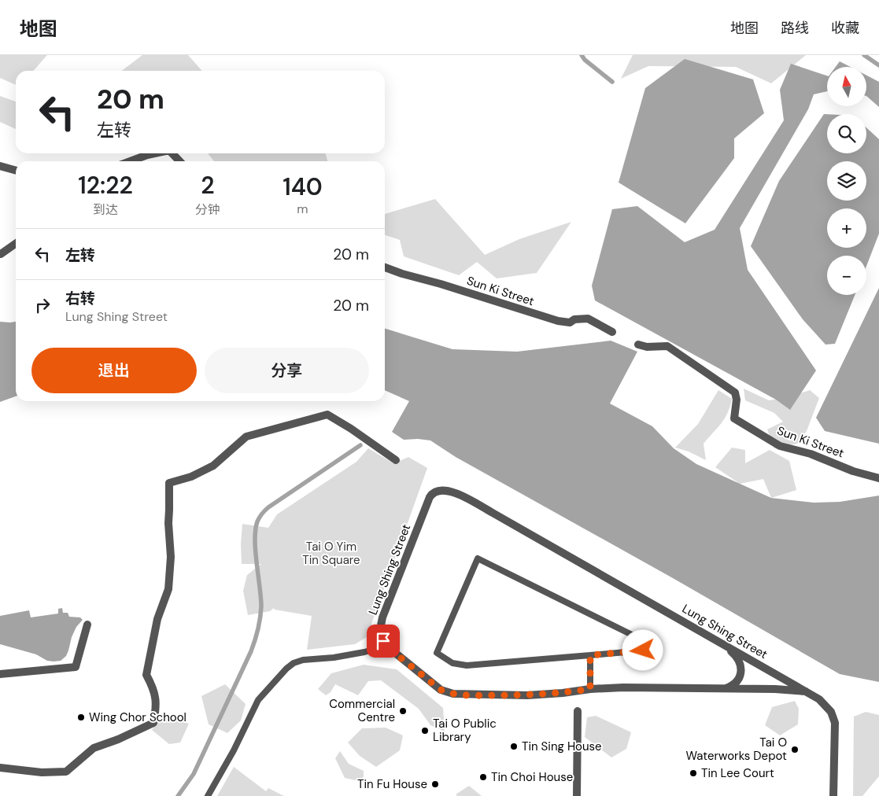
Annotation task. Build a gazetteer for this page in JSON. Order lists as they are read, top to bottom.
{
  "streets": {
    "street": ["Sun Ki Street", "Lung Shing Street"]
  },
  "parks": ["Tai O Yim Tin Square"],
  "places": [
    "Commercial Centre",
    "Wing Chor School",
    "Tai O Public Library",
    "Tin Sing House",
    "Tai O Waterworks Depot",
    "Tin Lee Court",
    "Tin Choi House",
    "Tin Fu House"
  ],
  "north": "top",
  "page": {
    "header": "地图",
    "nav": ["地图", "路线", "收藏"],
    "map_buttons": ["+", "−"],
    "turn": ["20 m", "左转"],
    "eta": [
      "12:22",
      "到达",
      "2",
      "分钟",
      "140",
      "m"
    ],
    "list": [
      {
        "name": "左转",
        "value": "20 m"
      },
      {
        "name": "右转",
        "note": "Lung Shing Street",
        "value": "20 m"
      }
    ],
    "buttons": ["退出", "分享"]
  }
}
